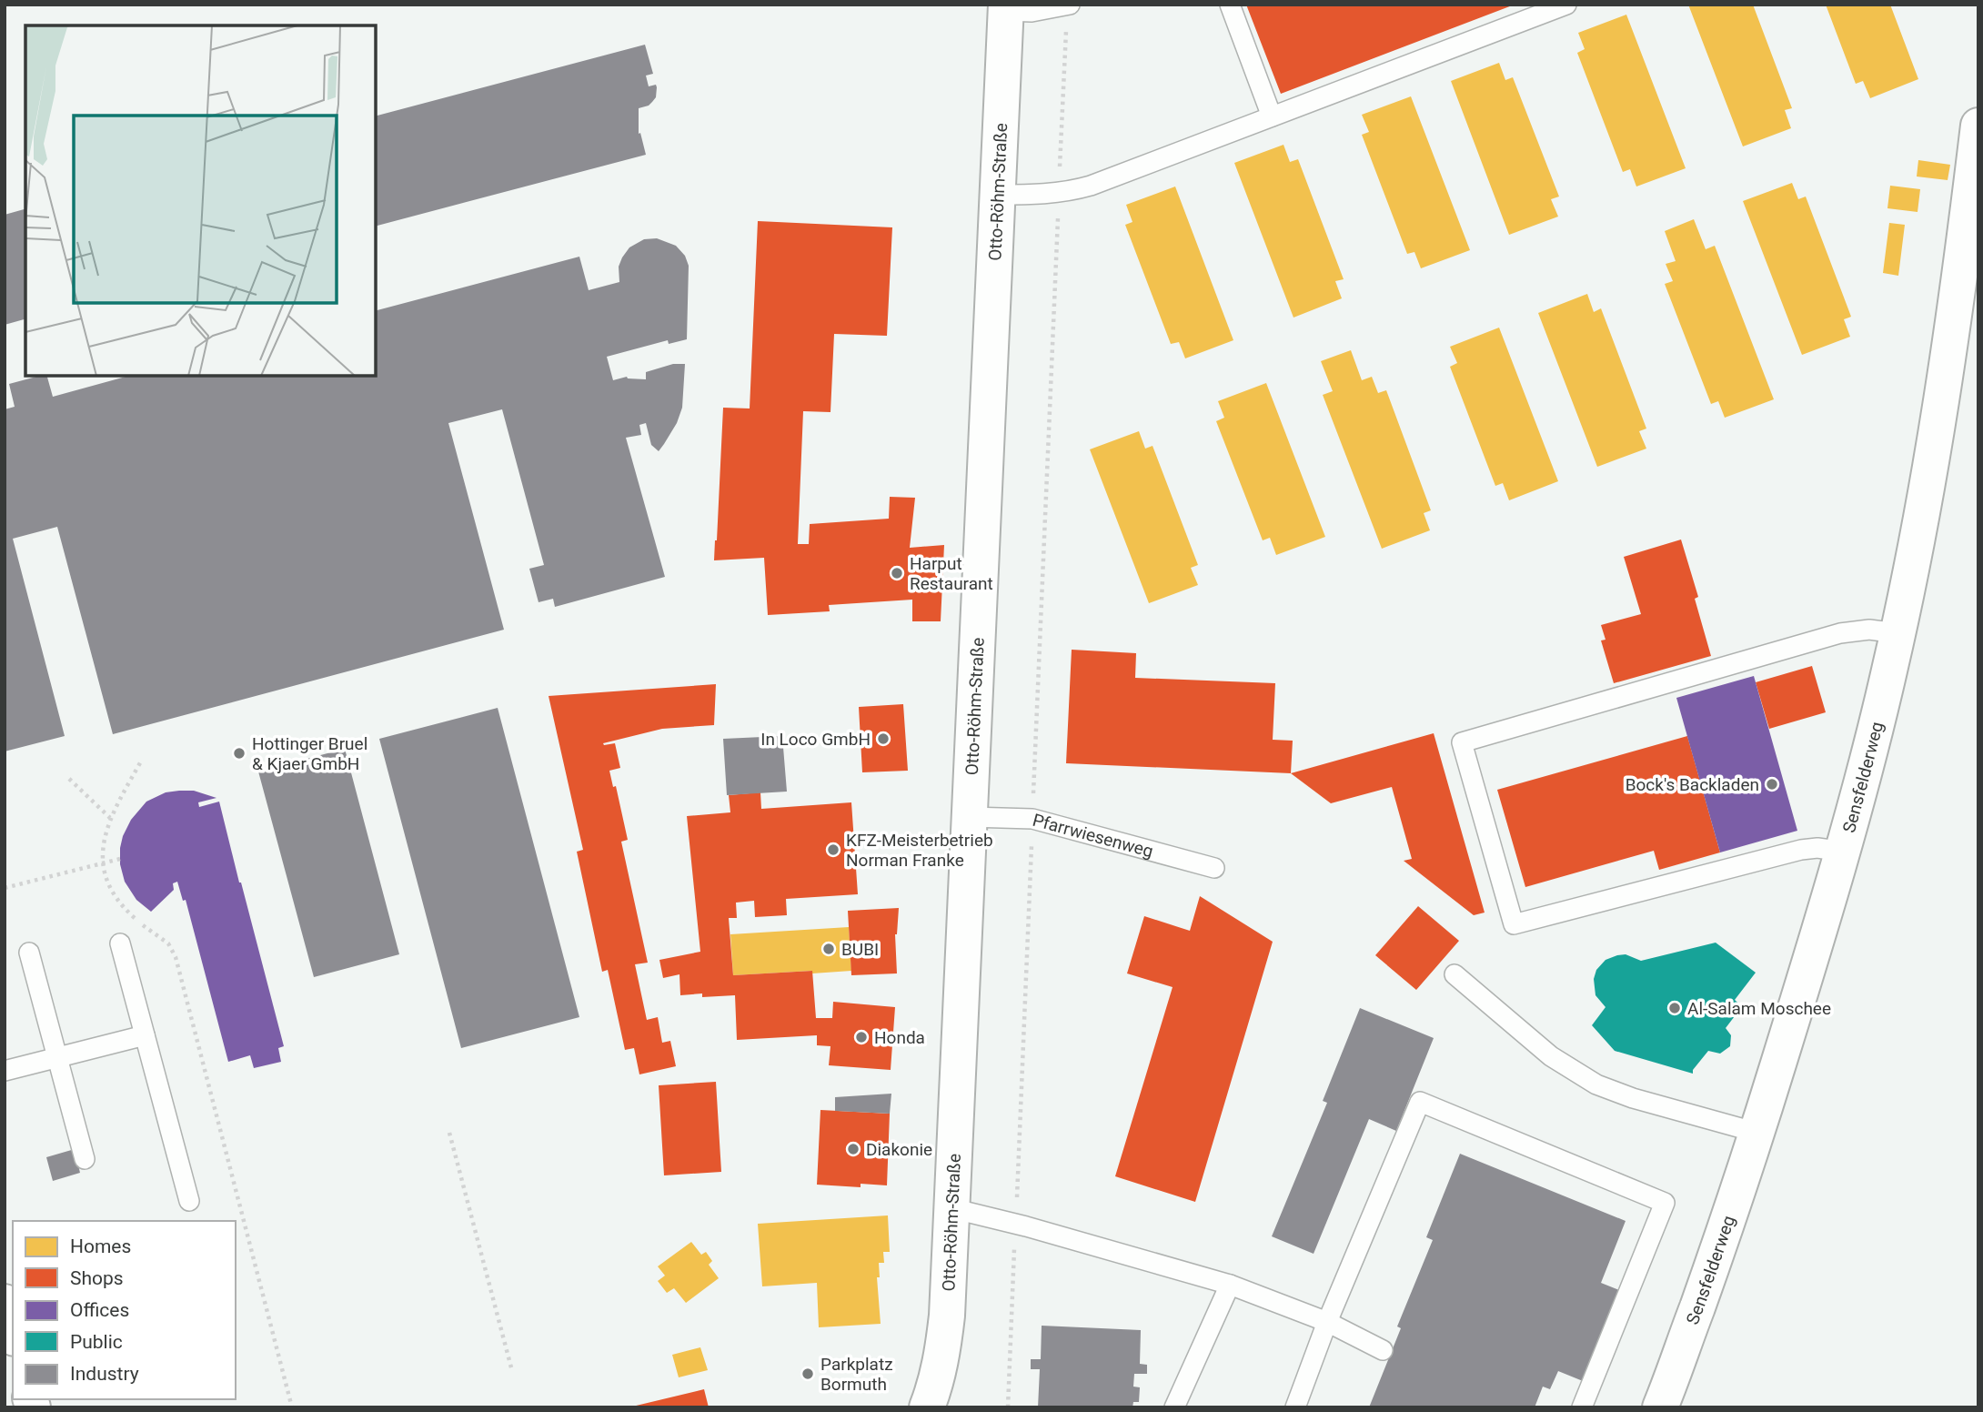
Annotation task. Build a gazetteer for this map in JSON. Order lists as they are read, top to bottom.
{
  "streets": {
    "street": ["Otto-Röhm-Straße", "Sensfelderweg"],
    "lane": ["Pfarrwiesenweg"]
  },
  "crossings": [
    ["Otto-Röhm-Straße", "Pfarrwiesenweg"]
  ],
  "places": [
    "Harput Restaurant",
    "In Loco GmbH",
    "Hottinger Bruel & Kjaer GmbH",
    "Bock's Backladen",
    "KFZ-Meisterbetrieb Norman Franke",
    "BUBI",
    "Al-Salam Moschee",
    "Honda",
    "Diakonie",
    "Parkplatz Bormuth"
  ],
  "legend": [
    "Homes",
    "Shops",
    "Offices",
    "Public",
    "Industry"
  ]
}
